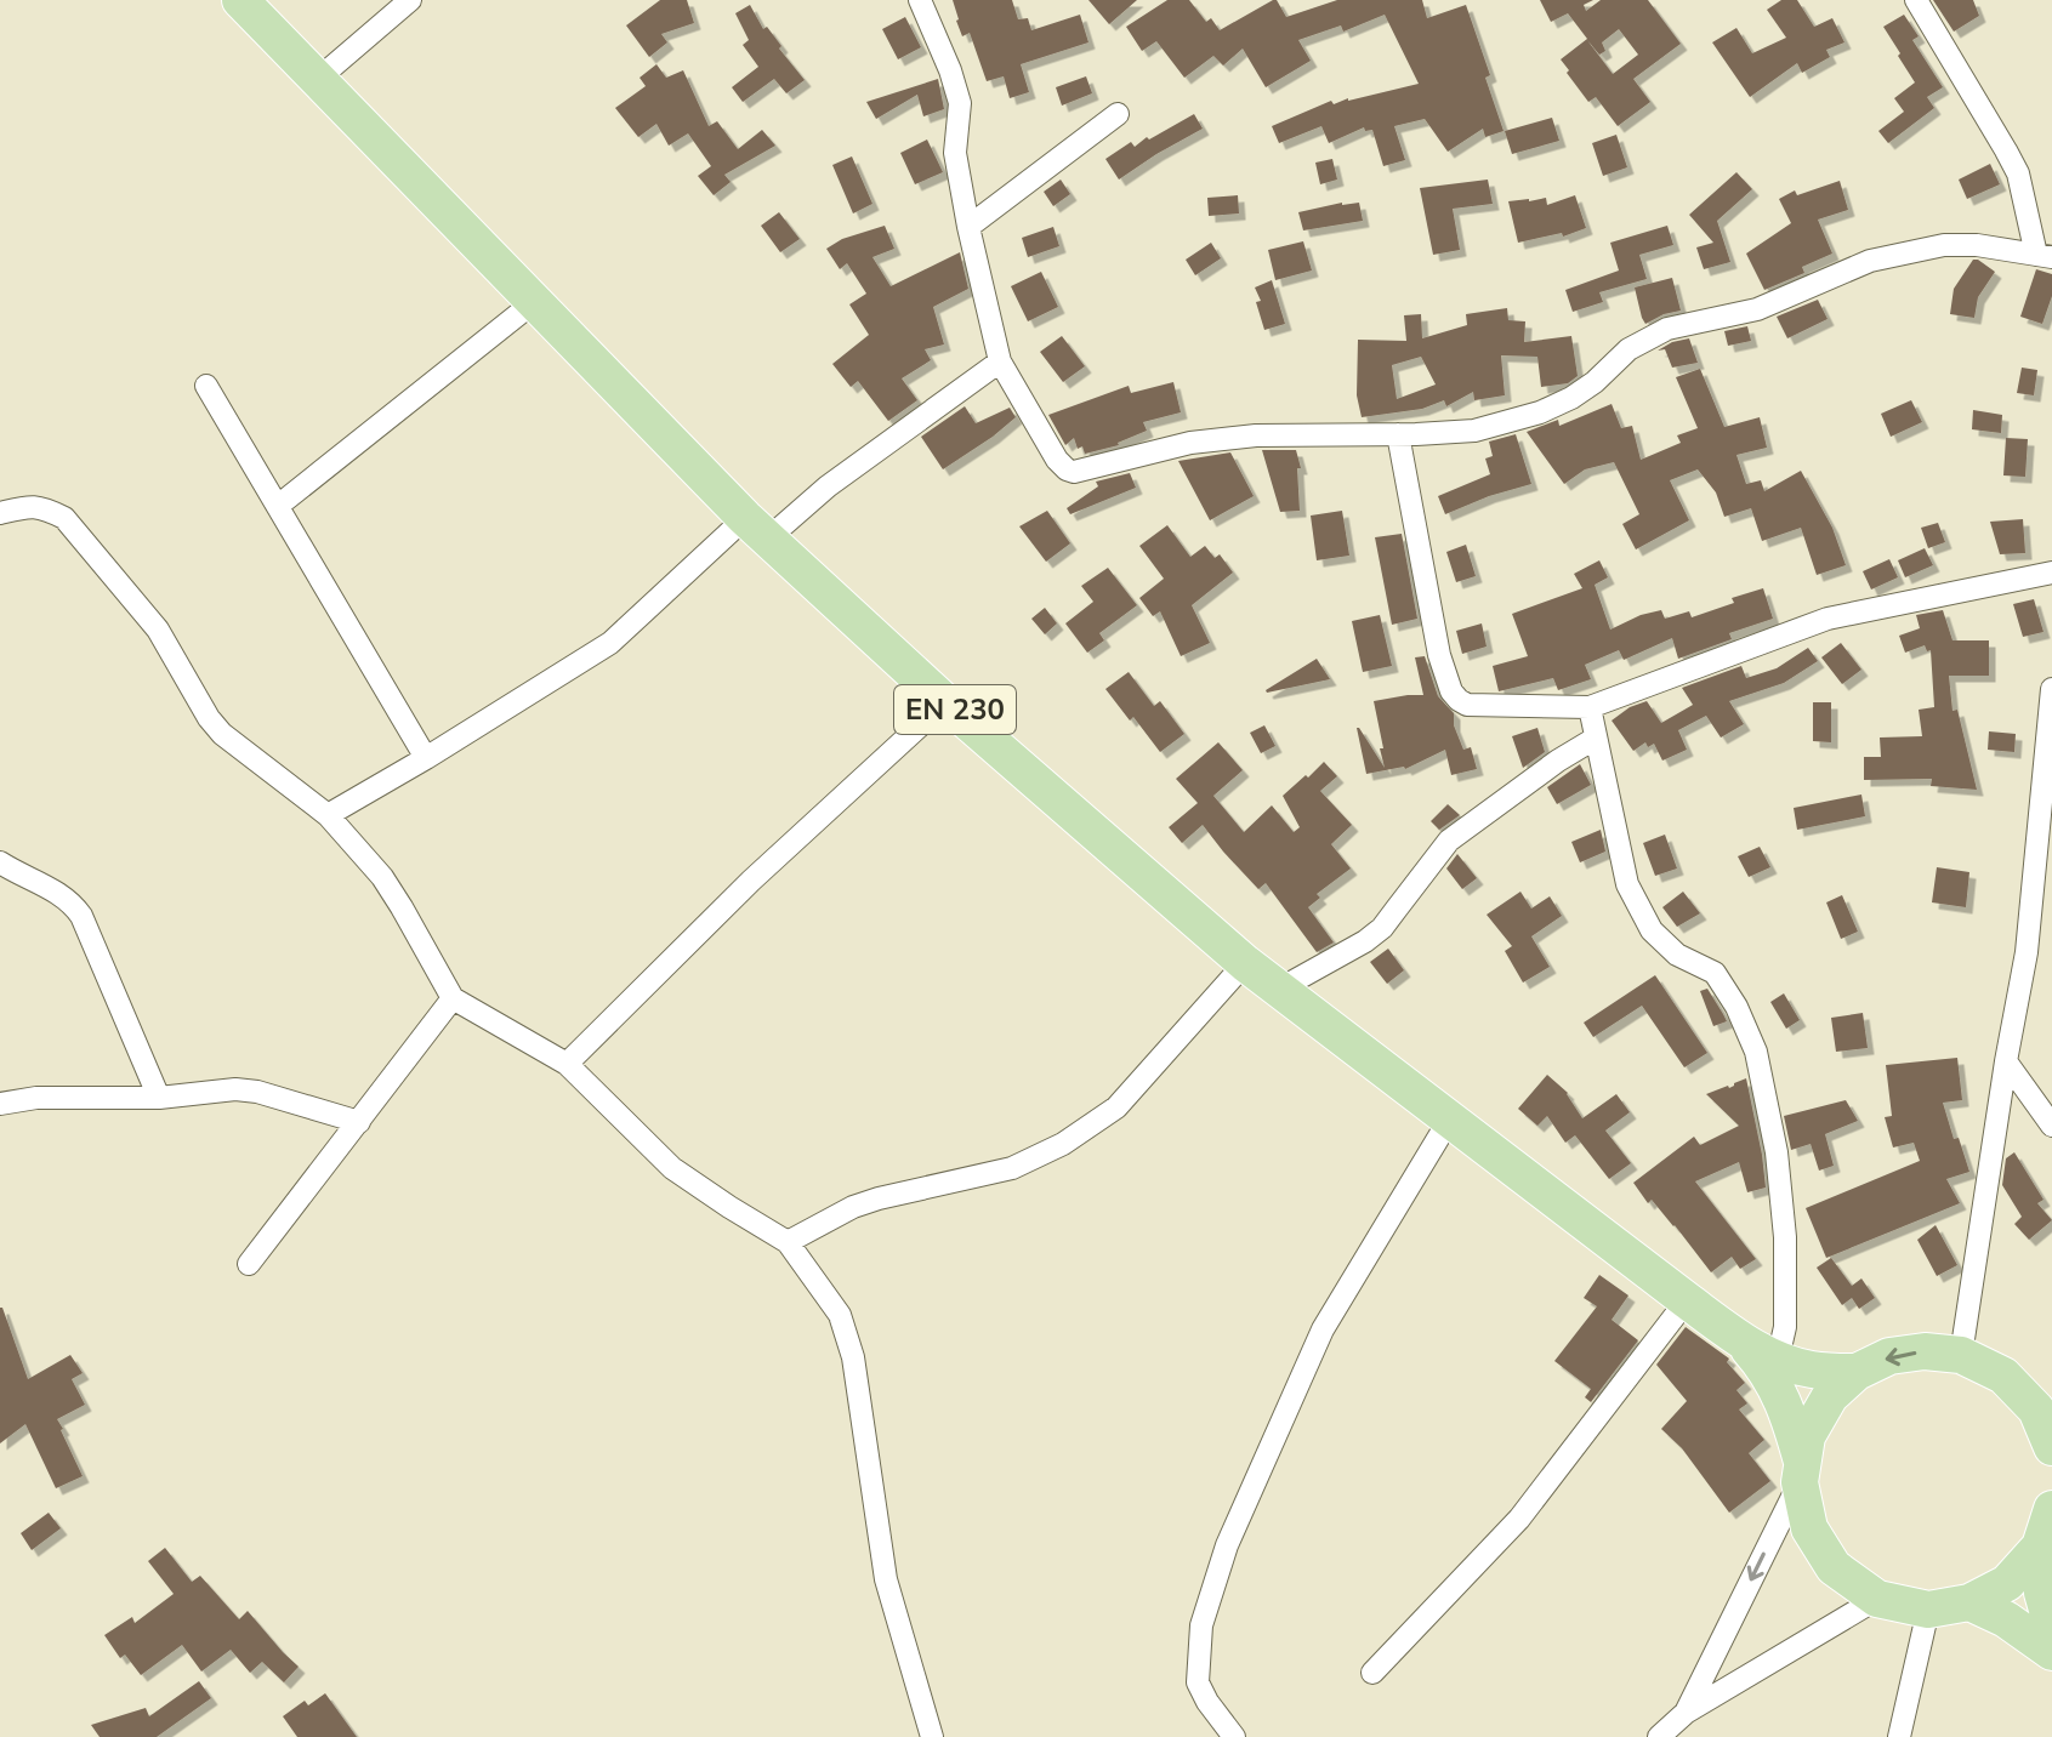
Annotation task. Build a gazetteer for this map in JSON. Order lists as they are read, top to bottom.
{
  "streets": {
    "main road": ["EN 230"]
  }
}
